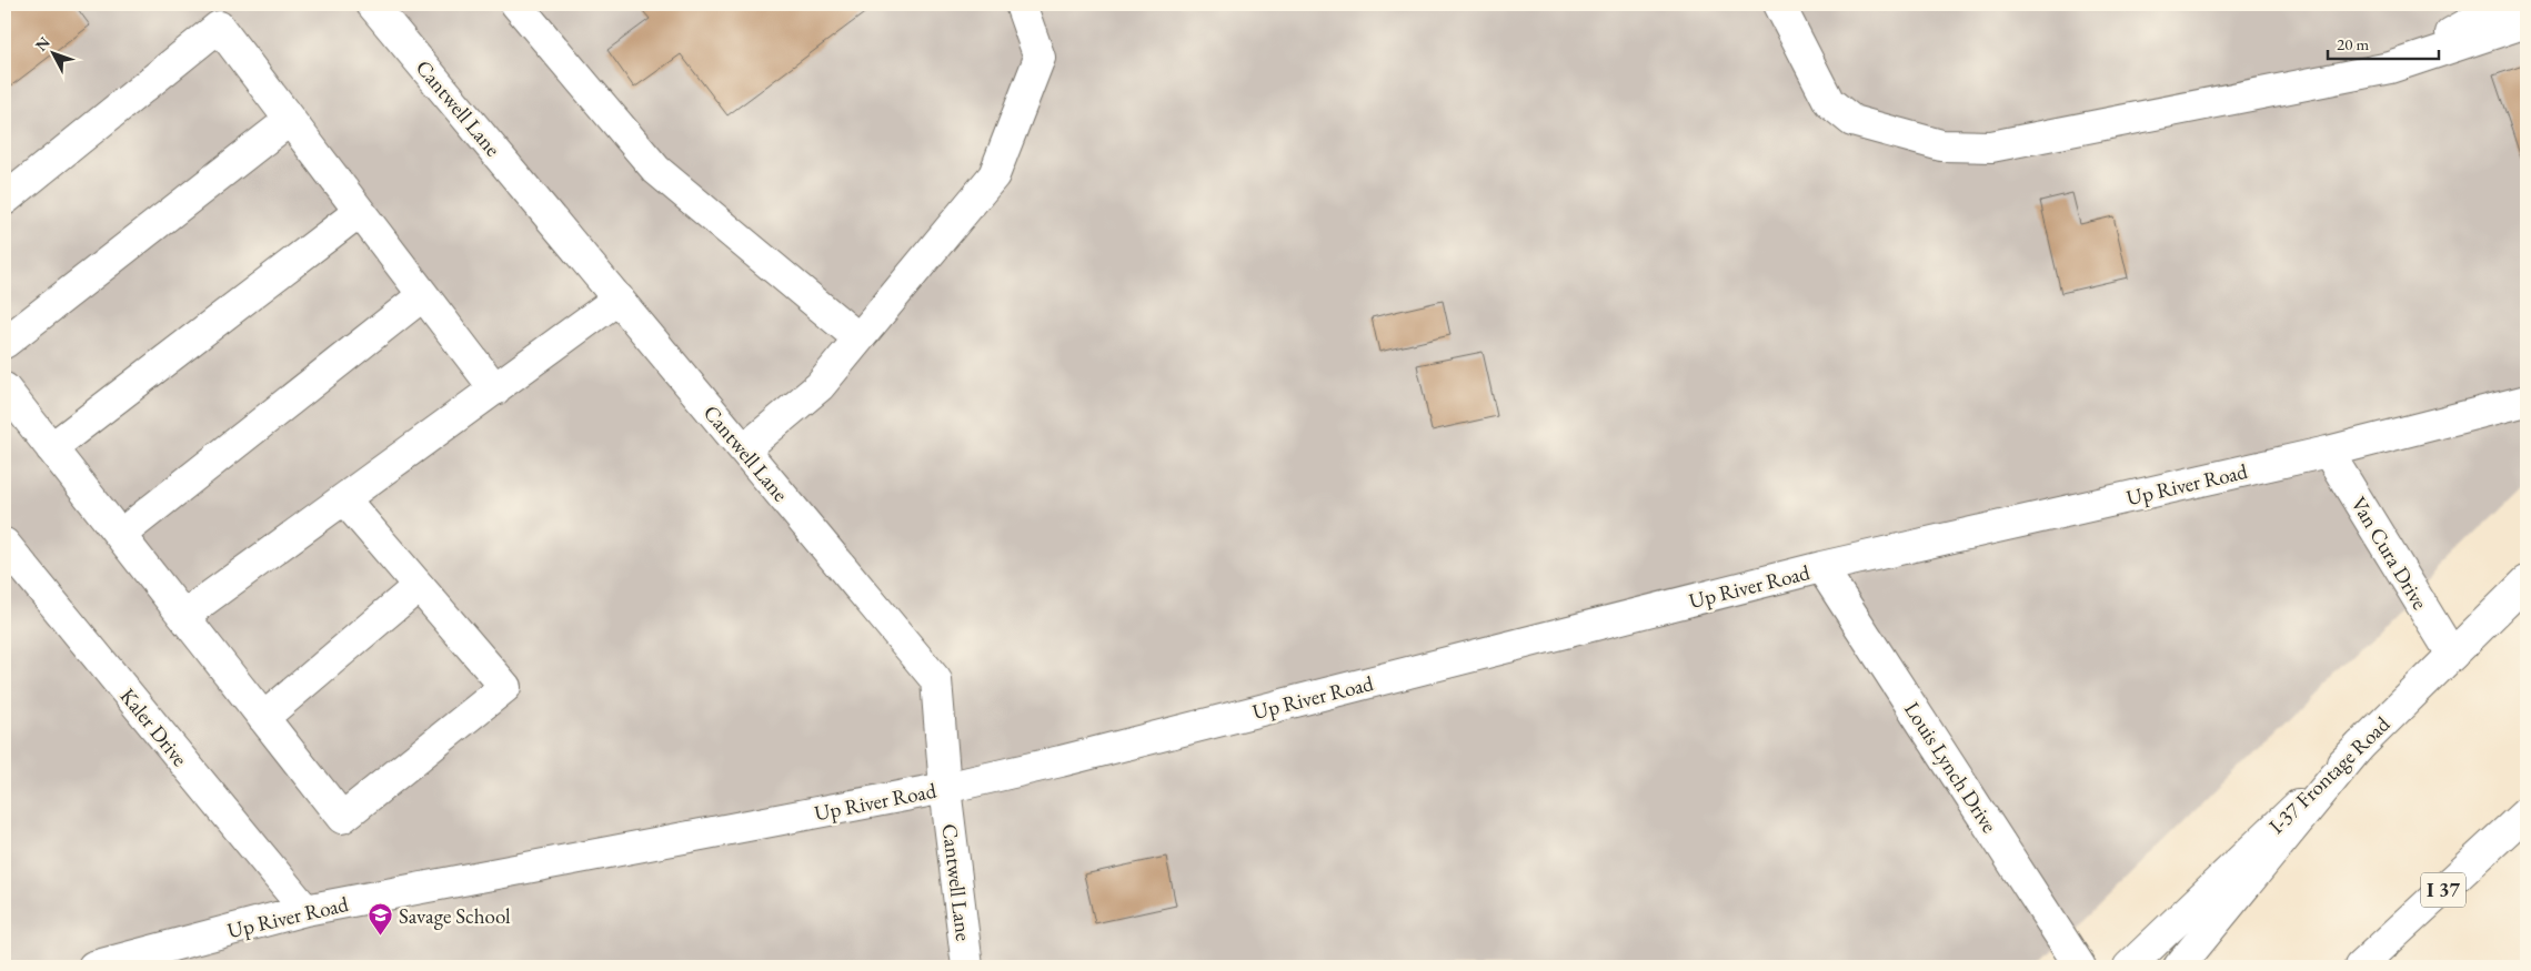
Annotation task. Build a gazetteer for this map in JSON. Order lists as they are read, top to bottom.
{
  "streets": {
    "main road": [
      "Cantwell Lane",
      "Up River Road",
      "Van Cura Drive",
      "Kaler Drive",
      "Louis Lynch Drive",
      "I-37 Frontage Road",
      "I 37"
    ]
  },
  "crossings": [
    ["Cantwell Lane", "Up River Road"],
    ["Up River Road", "Van Cura Drive"],
    ["Up River Road", "Kaler Drive"],
    ["Up River Road", "Louis Lynch Drive"],
    ["Van Cura Drive", "I-37 Frontage Road"]
  ],
  "places": {
    "school or university": ["Savage School"]
  },
  "scale_bar": "20 m",
  "north": "top left"
}
